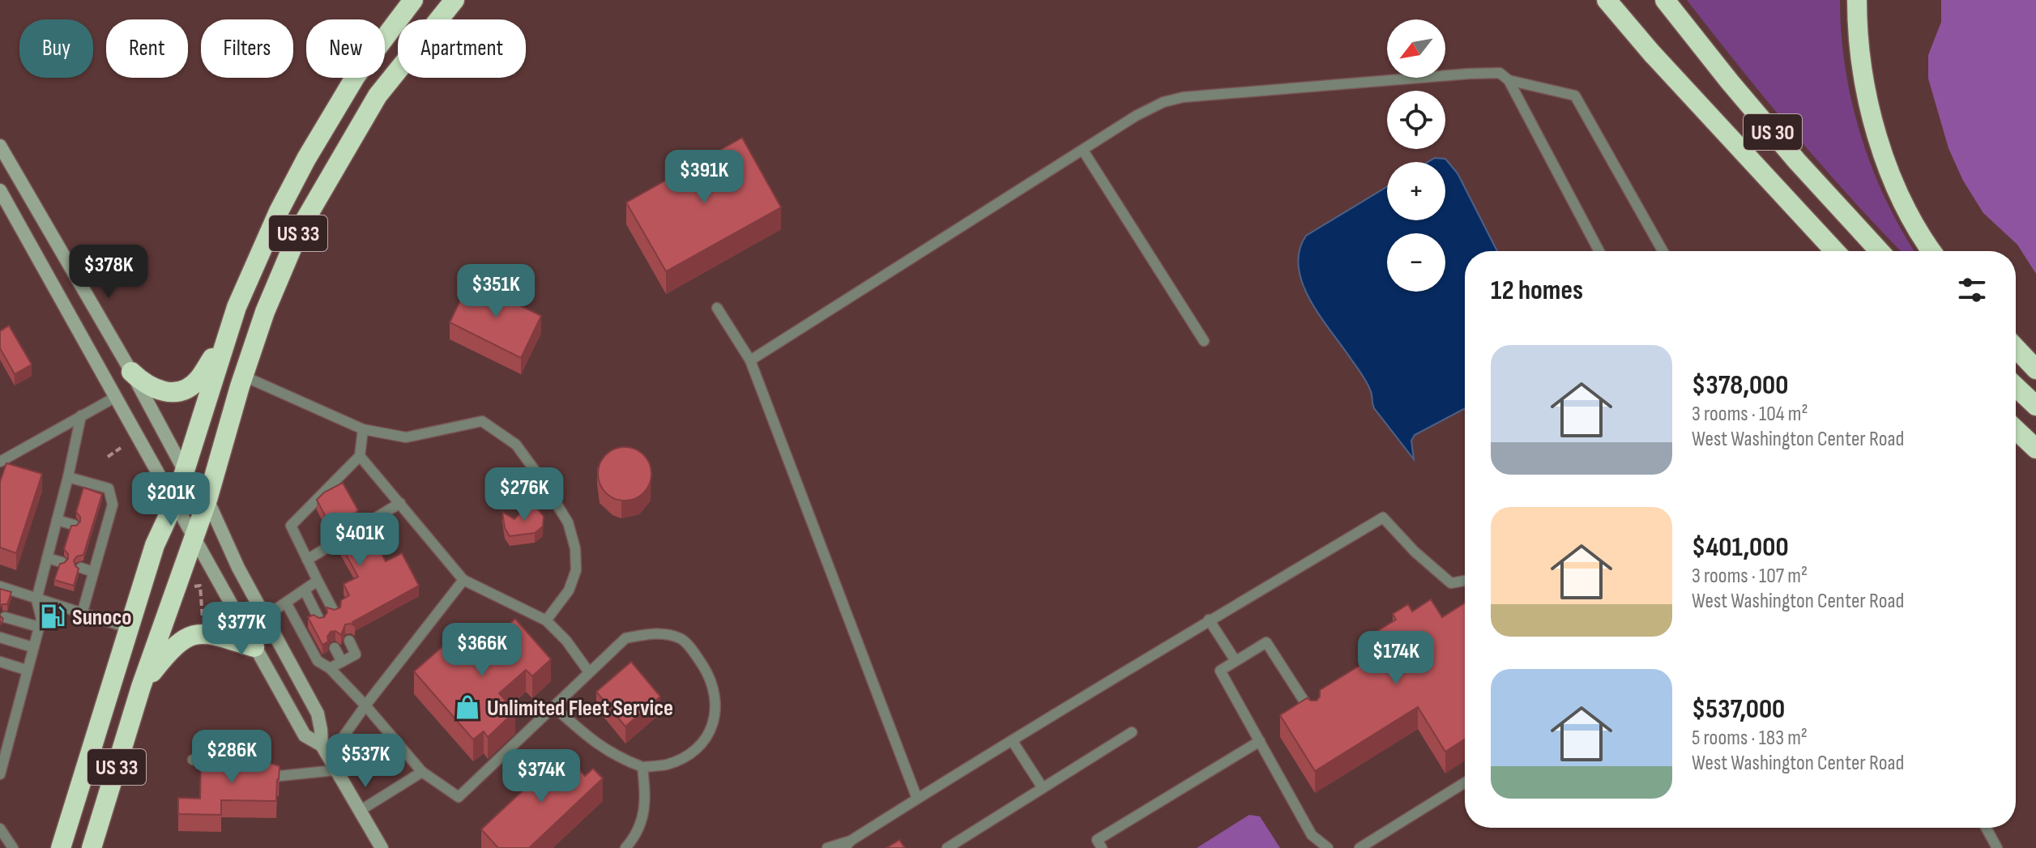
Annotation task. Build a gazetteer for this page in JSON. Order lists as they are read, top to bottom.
{
  "streets": {
    "highway": ["US 30", "US 33"]
  },
  "places": {
    "fuel station": ["Sunoco"],
    "shop": ["Unlimited Fleet Service"]
  },
  "north": "bottom left",
  "page": {
    "map_buttons": ["+", "−"],
    "chip": [
      "Buy",
      "Rent",
      "Filters",
      "New",
      "Apartment"
    ],
    "price": [
      "$391K",
      "$378K",
      "$351K",
      "$276K",
      "$201K",
      "$401K",
      "$377K",
      "$366K",
      "$174K",
      "$286K",
      "$537K",
      "$374K"
    ],
    "heading": "12 homes",
    "list": [
      {
        "name": "$378,000",
        "note": "3 rooms · 104 m² · West Washington Center Road"
      },
      {
        "name": "$401,000",
        "note": "3 rooms · 107 m² · West Washington Center Road"
      },
      {
        "name": "$537,000",
        "note": "5 rooms · 183 m² · West Washington Center Road"
      }
    ]
  }
}
